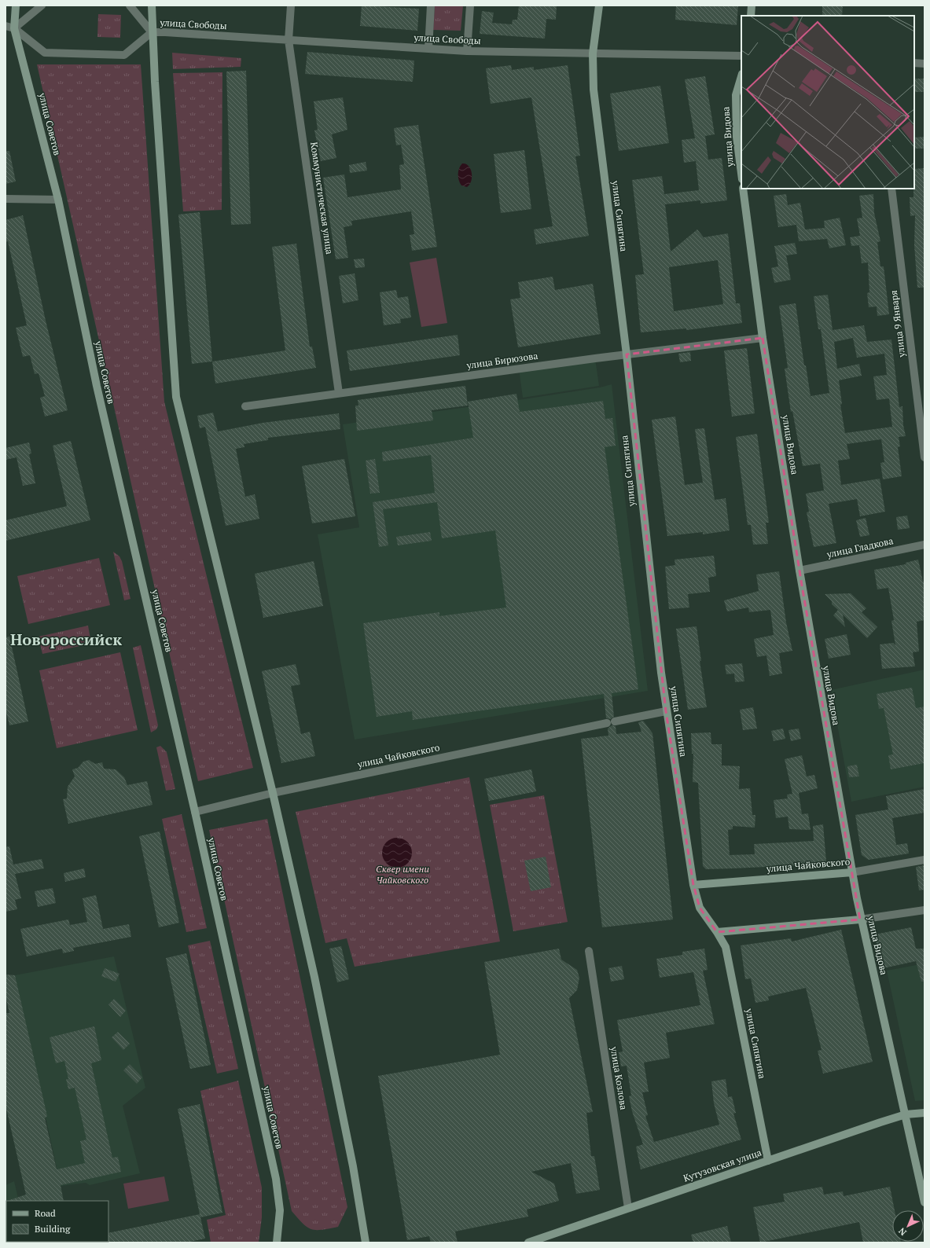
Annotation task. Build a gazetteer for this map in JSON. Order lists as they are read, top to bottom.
{
  "streets": {
    "street": [
      "улица Свободы",
      "улица Советов",
      "улица Видова",
      "Коммунистическая улица",
      "улица Сипягина",
      "улица 9 Января",
      "улица Бирюзова",
      "улица Гладкова",
      "улица Чайковского",
      "улица Козлова",
      "Кутузовская улица"
    ]
  },
  "crossings": [
    ["улица Свободы", "улица Советов"],
    ["улица Свободы", "Коммунистическая улица"],
    ["улица Свободы", "улица Сипягина"],
    ["улица Советов", "улица Чайковского"],
    ["улица Видова", "улица Бирюзова"],
    ["улица Видова", "улица Гладкова"],
    ["улица Видова", "улица Чайковского"],
    ["улица Видова", "Кутузовская улица"],
    ["Коммунистическая улица", "улица Бирюзова"],
    ["улица Сипягина", "улица Бирюзова"],
    ["улица Сипягина", "улица Чайковского"],
    ["улица Сипягина", "Кутузовская улица"],
    ["улица Козлова", "Кутузовская улица"]
  ],
  "districts": ["Новороссийск"],
  "parks": ["Сквер имени Чайковского"],
  "legend": ["Road", "Building"],
  "north": "bottom left"
}
